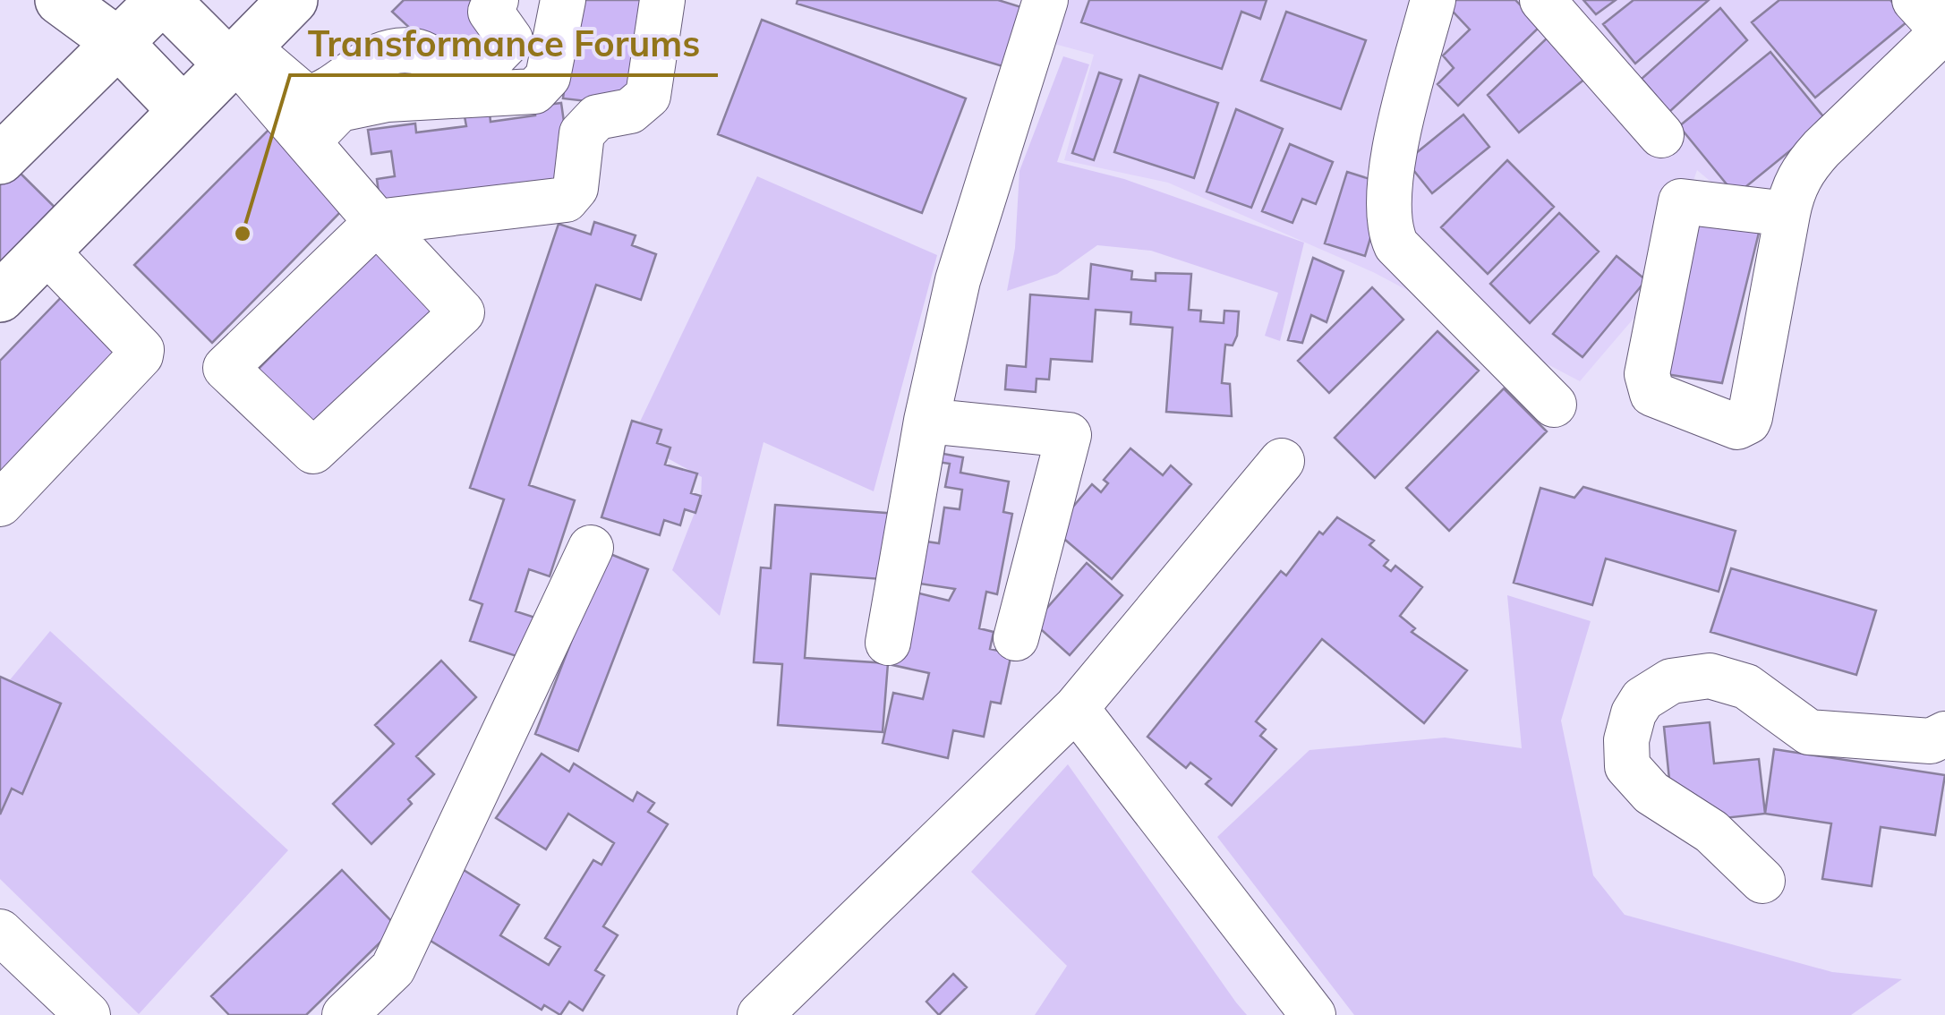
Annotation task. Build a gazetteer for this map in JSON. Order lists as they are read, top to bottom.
{
  "places": ["Transformance Forums"]
}
